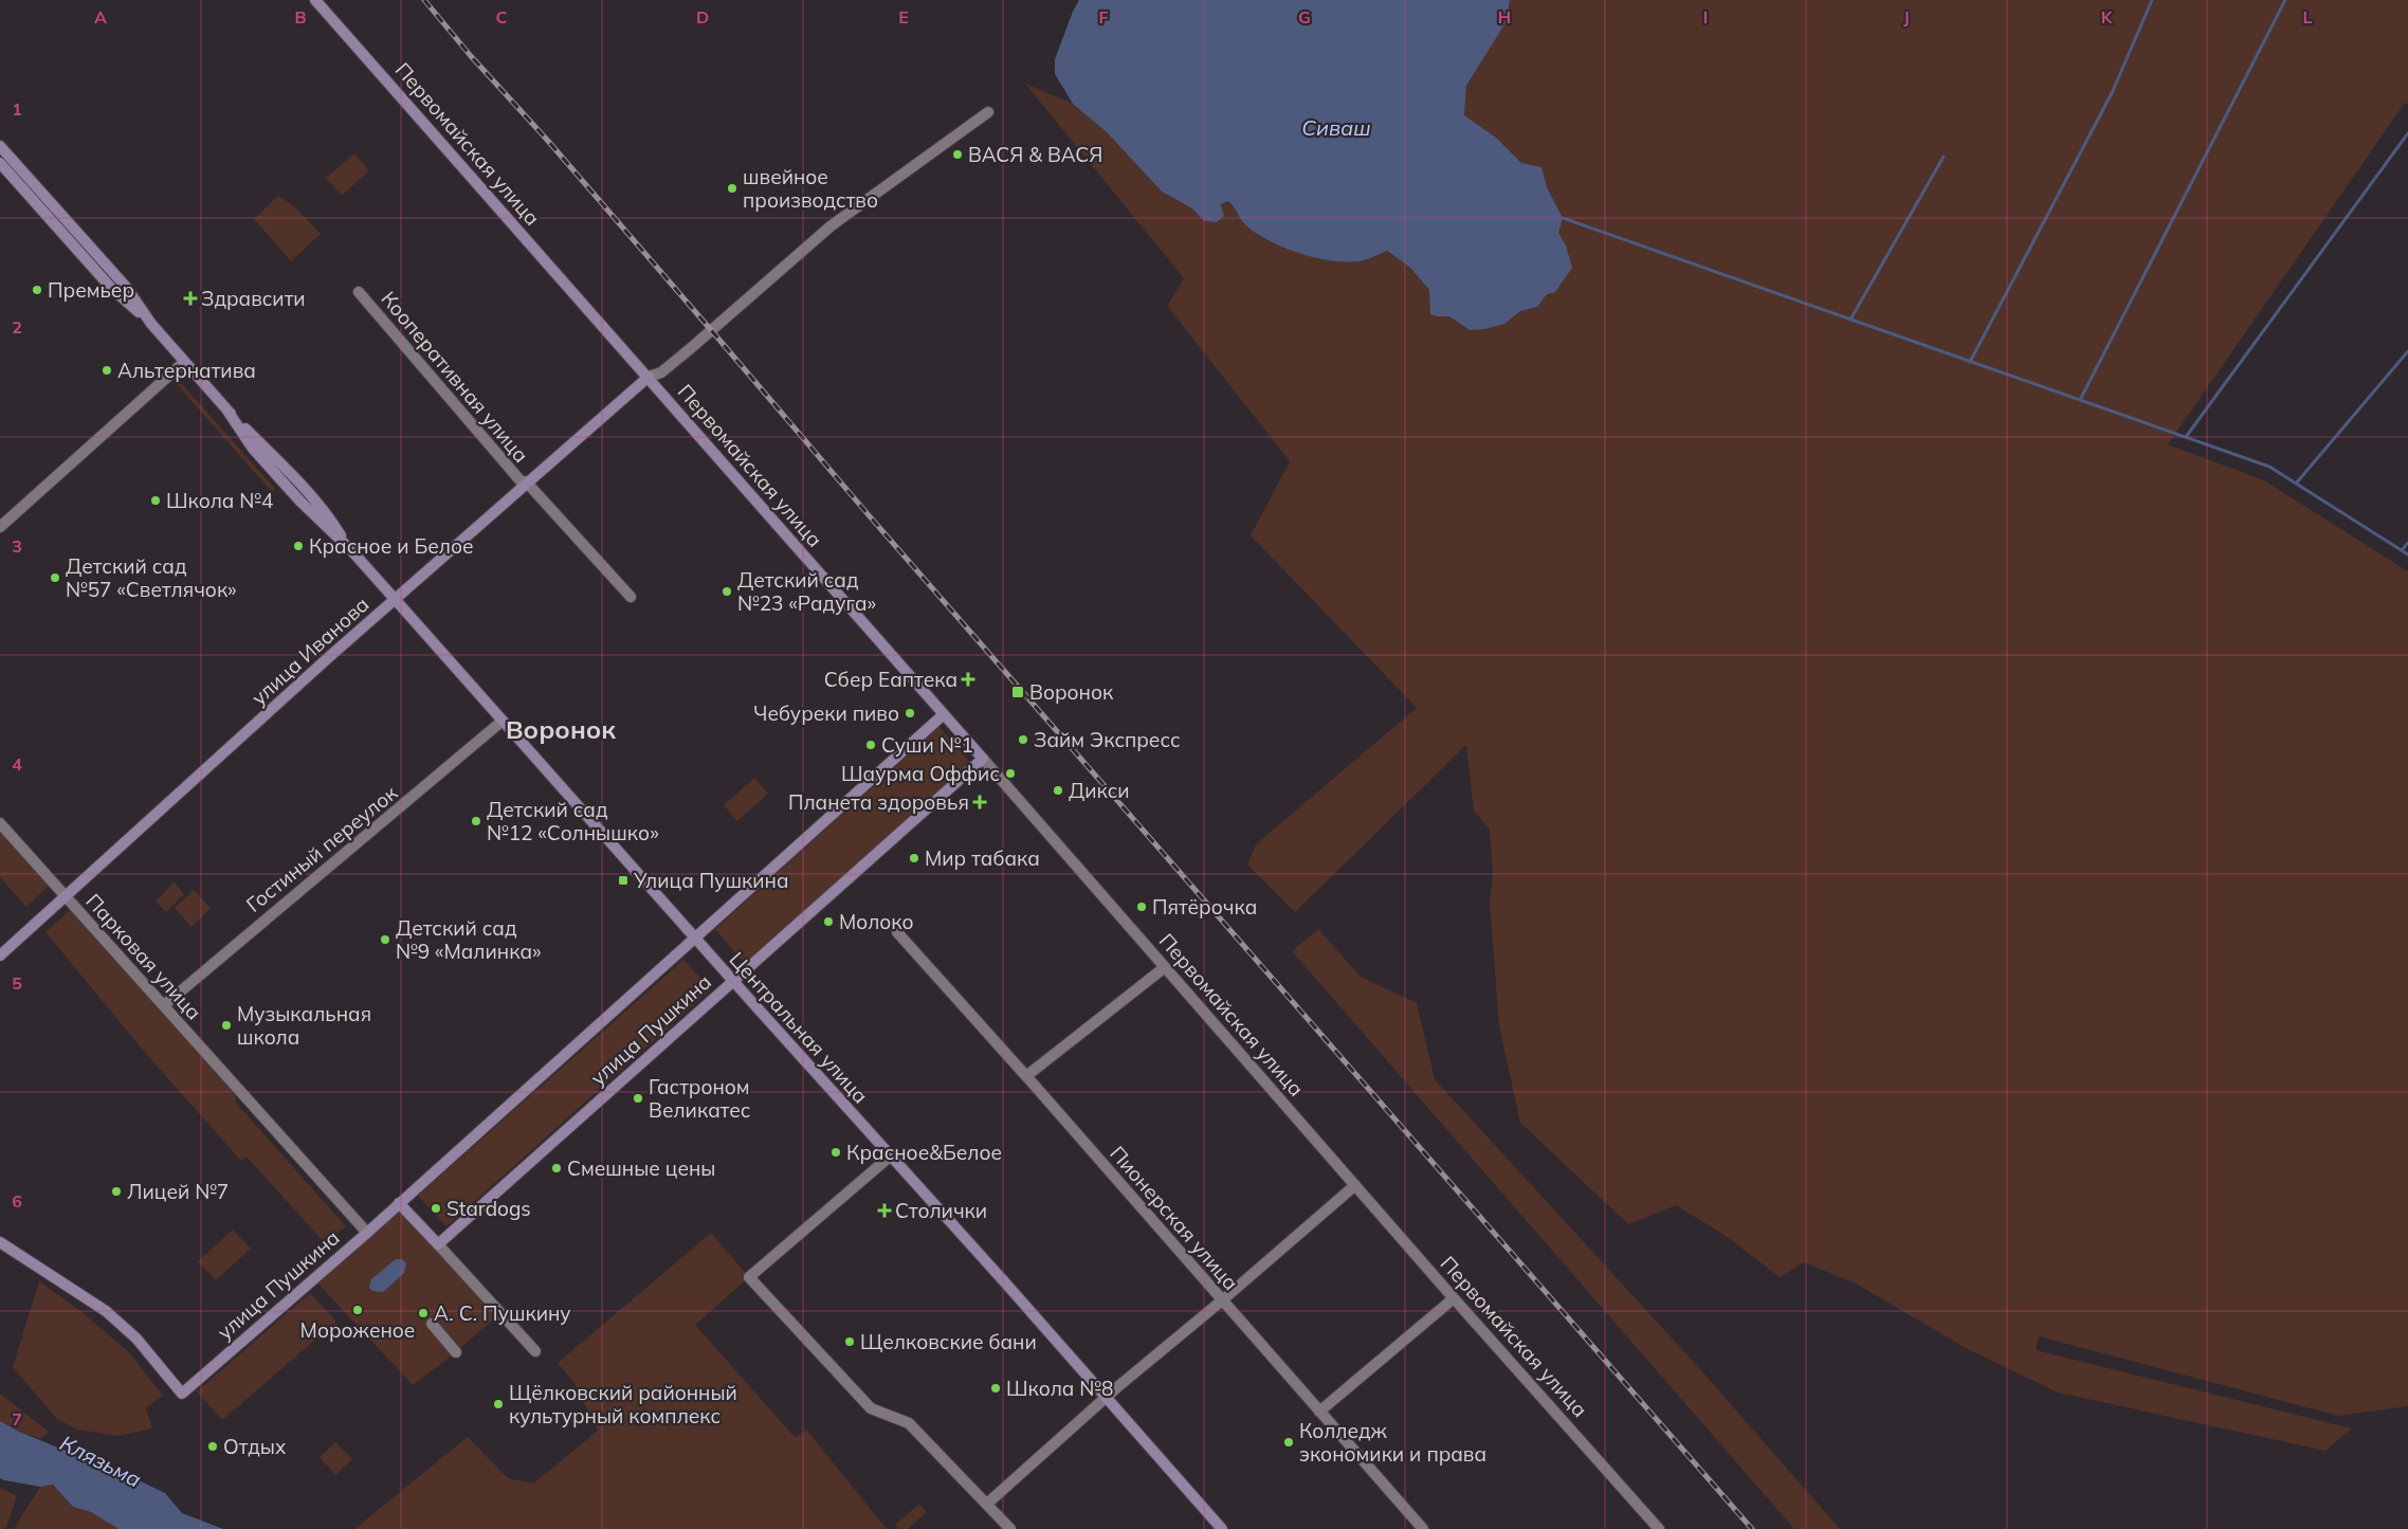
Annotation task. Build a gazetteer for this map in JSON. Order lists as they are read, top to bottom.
{
  "streets": {
    "street": [
      "Первомайская улица",
      "Кооперативная улица",
      "улица Иванова",
      "Гостиный переулок",
      "Парковая улица",
      "Центральная улица",
      "улица Пушкина",
      "Пионерская улица"
    ]
  },
  "crossings": [
    ["Первомайская улица", "улица Иванова"],
    ["Первомайская улица", "улица Пушкина"],
    ["Кооперативная улица", "улица Иванова"],
    ["улица Иванова", "Парковая улица"],
    ["улица Иванова", "Центральная улица"],
    ["Гостиный переулок", "Парковая улица"],
    ["Гостиный переулок", "Центральная улица"],
    ["Парковая улица", "улица Пушкина"],
    ["Центральная улица", "улица Пушкина"]
  ],
  "districts": ["Воронок"],
  "water": ["Сиваш", "Клязьма"],
  "places": {
    "other": [
      "ВАСЯ & ВАСЯ",
      "швейное производство",
      "Премьер",
      "Альтернатива",
      "Школа №4",
      "Красное и Белое",
      "Детский сад №57 «Светлячок»",
      "Детский сад №23 «Радуга»",
      "Чебуреки пиво",
      "Займ Экспресс",
      "Суши №1",
      "Шаурма Оффис",
      "Дикси",
      "Детский сад №12 «Солнышко»",
      "Мир табака",
      "Пятёрочка",
      "Moлоко",
      "Детский сад №9 «Малинка»",
      "Музыкальная школа",
      "Гастроном Великатес",
      "Красное&Белое",
      "Смешные цены",
      "Лицей №7",
      "Stardogs",
      "Мороженое",
      "А. С. Пушкину",
      "Щелковские бани",
      "Школа №8",
      "Щёлковский районный культурный комплекс",
      "Колледж экономики и права",
      "Отдых"
    ],
    "health": [
      "Здравсити",
      "Сбер Еаптека",
      "Планета здоровья",
      "Столички"
    ],
    "transit": ["Воронок", "Улица Пушкина"]
  },
  "grid": {
    "columns": [
      "A",
      "B",
      "C",
      "D",
      "E",
      "F",
      "G",
      "H",
      "I",
      "J",
      "K",
      "L"
    ],
    "rows": [
      "1",
      "2",
      "3",
      "4",
      "5",
      "6",
      "7"
    ]
  }
}
